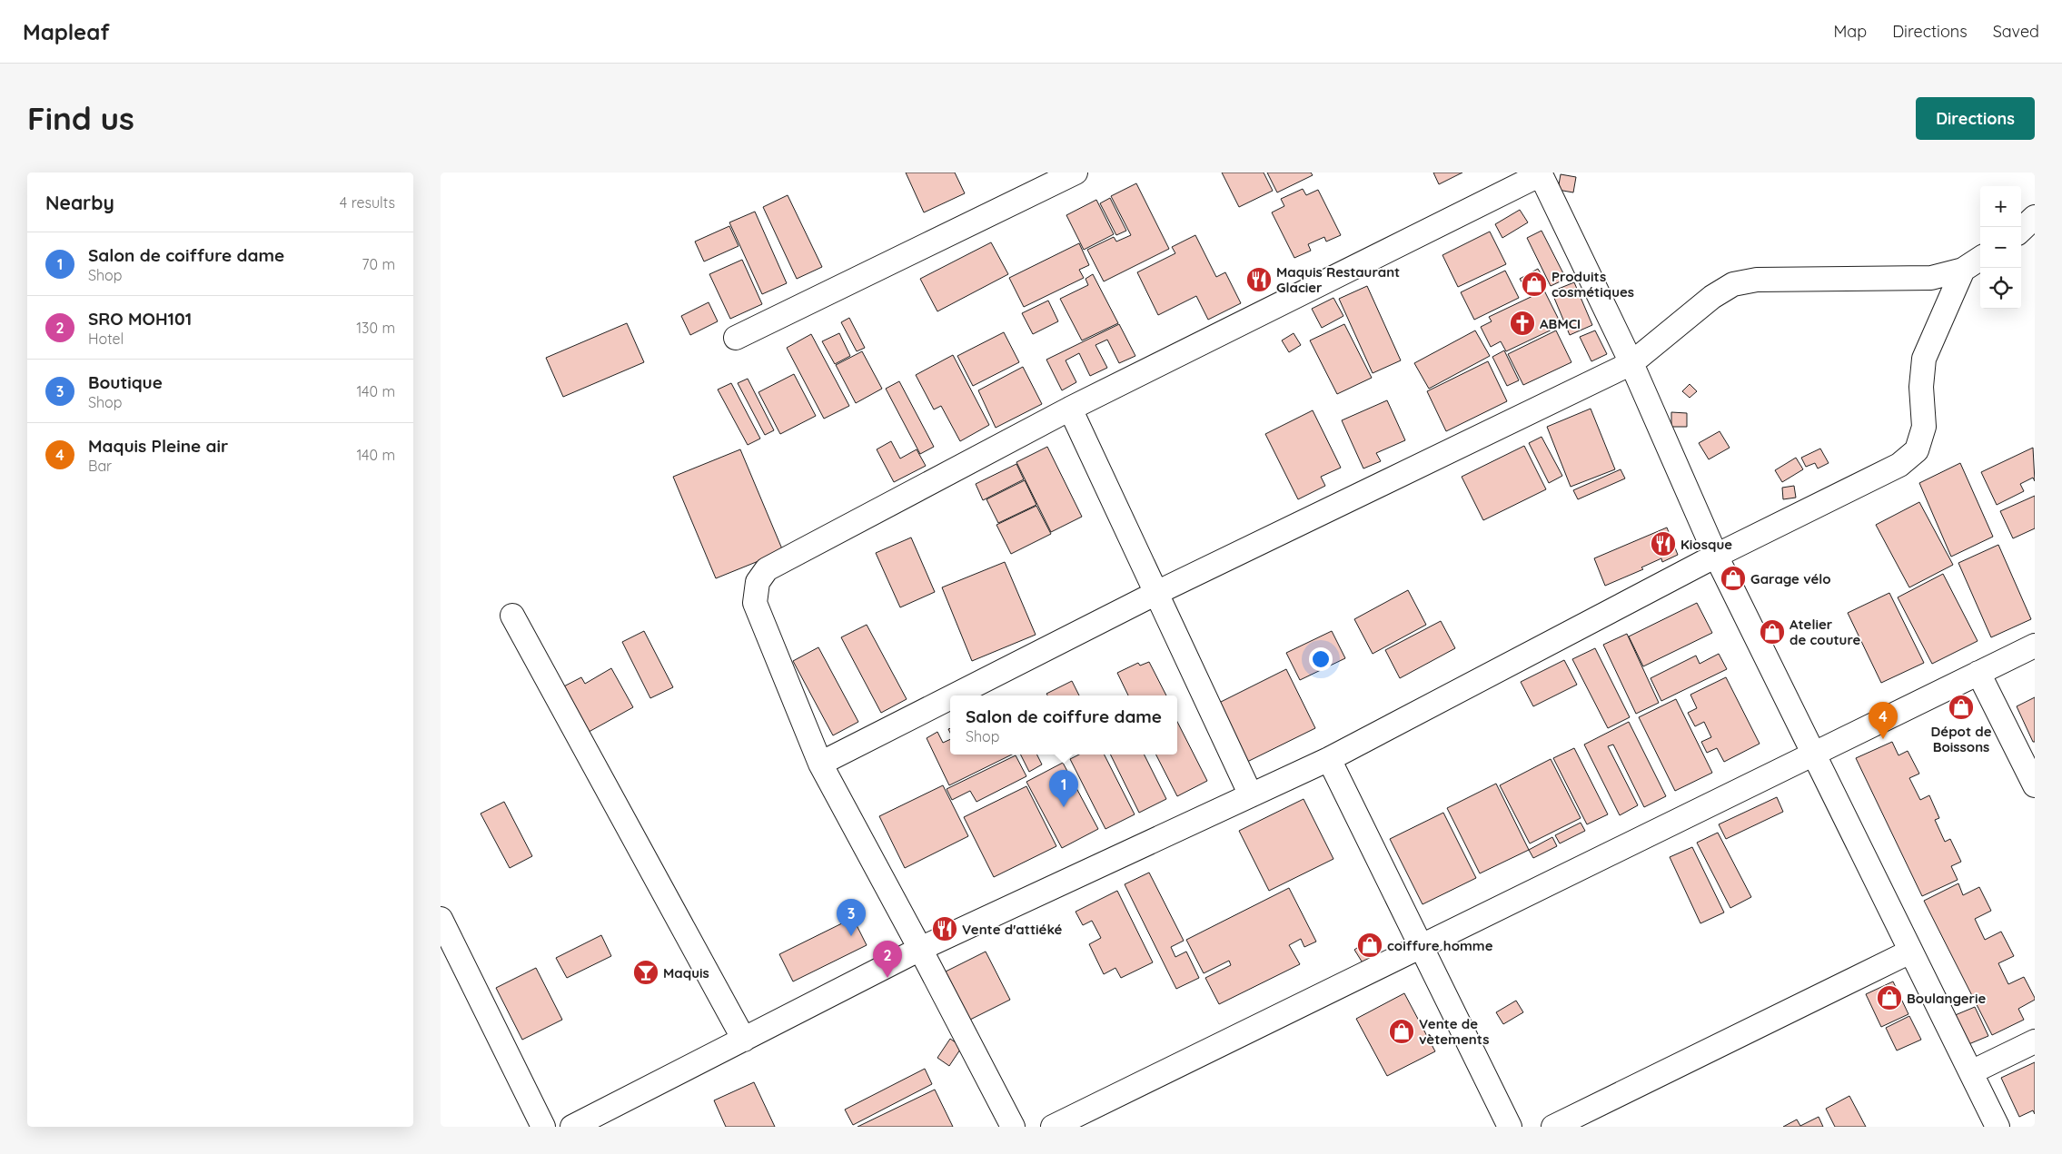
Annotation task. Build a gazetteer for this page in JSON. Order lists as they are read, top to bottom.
{
  "places": {
    "restaurant": ["Maquis Restaurant Glacier", "Kiosque", "Vente d'attiéké"],
    "shop": [
      "Produits cosmétiques",
      "Garage vélo",
      "Atelier de couture",
      "Dépot de Boissons",
      "coiffure homme",
      "Boulangerie",
      "Vente de vètements"
    ],
    "church": ["ABMCI"],
    "bar": ["Maquis"]
  },
  "page": {
    "header": "Mapleaf",
    "nav": ["Map", "Directions", "Saved"],
    "buttons": "Directions",
    "title": "Find us",
    "heading": ["Nearby", "4 results"],
    "map_buttons": ["+", "−"],
    "list": [
      {
        "mark": "1",
        "name": "Salon de coiffure dame",
        "note": "Shop",
        "value": "70 m"
      },
      {
        "mark": "2",
        "name": "SRO MOH101",
        "note": "Hotel",
        "value": "130 m"
      },
      {
        "mark": "3",
        "name": "Boutique",
        "note": "Shop",
        "value": "140 m"
      },
      {
        "mark": "4",
        "name": "Maquis Pleine air",
        "note": "Bar",
        "value": "140 m"
      }
    ],
    "popup": ["Salon de coiffure dame", "Shop"],
    "pins": [
      "4",
      "1",
      "3",
      "2"
    ]
  }
}
